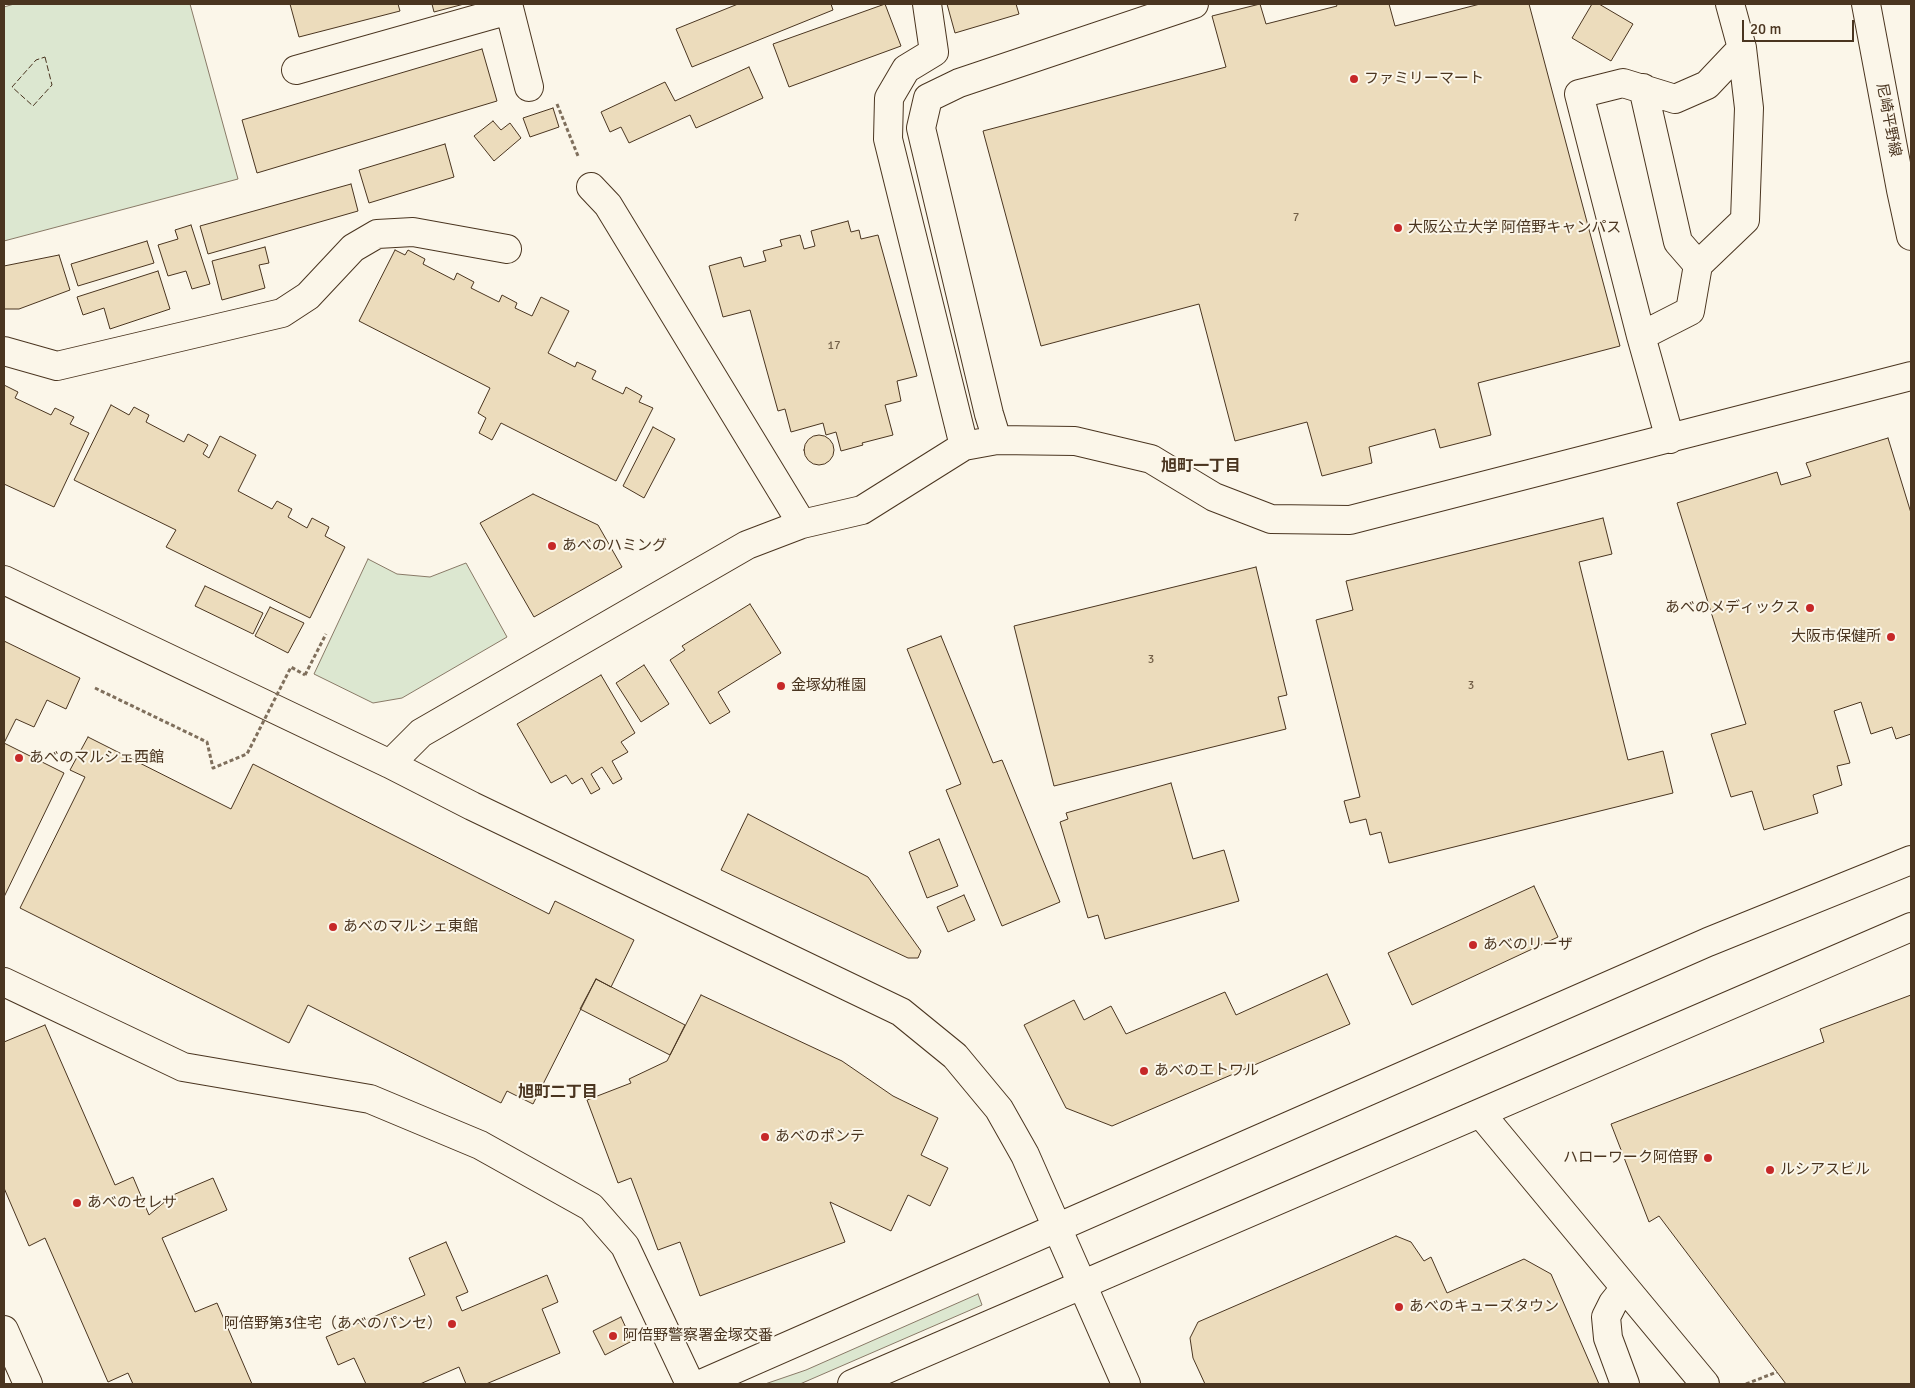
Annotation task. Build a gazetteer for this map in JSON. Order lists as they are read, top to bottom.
{
  "streets": {
    "street": ["尼崎平野線"]
  },
  "districts": ["旭町一丁目", "旭町二丁目"],
  "places": [
    "ファミリーマート",
    "大阪公立大学 阿倍野キャンパス",
    "あべのハミング",
    "あべのメディックス",
    "大阪市保健所",
    "金塚幼稚園",
    "あべのマルシェ西館",
    "あべのマルシェ東館",
    "あべのリーザ",
    "あべのエトワル",
    "あべのポンテ",
    "ハローワーク阿倍野",
    "ルシアスビル",
    "あべのセレサ",
    "あべのキューズタウン",
    "阿倍野第3住宅（あべのパンセ）",
    "阿倍野警察署金塚交番"
  ],
  "house_numbers": [
    "7",
    "17",
    "3",
    "3"
  ],
  "scale_bar": "20 m"
}
